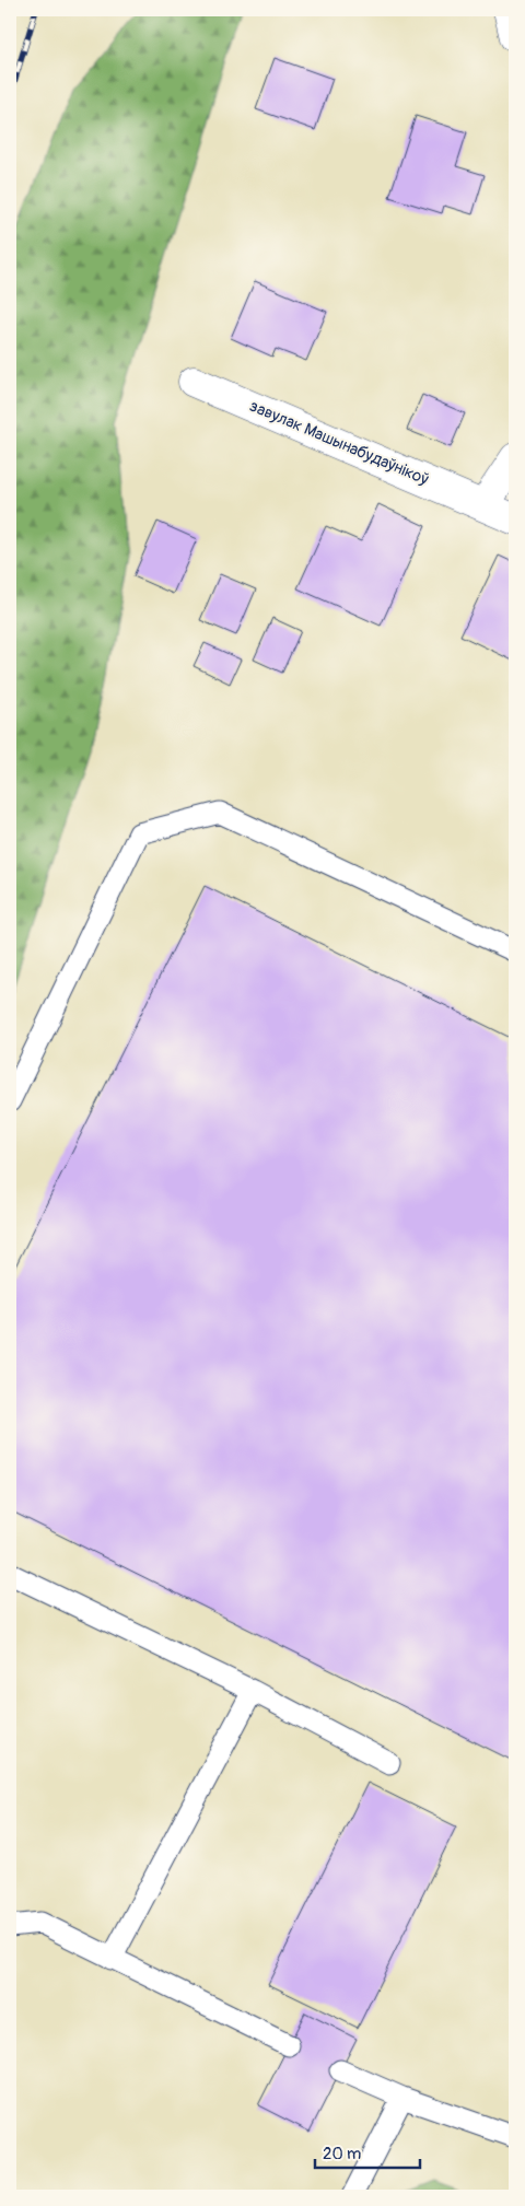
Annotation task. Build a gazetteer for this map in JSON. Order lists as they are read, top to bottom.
{
  "streets": {
    "street": ["завулак Машынабудаўнікоў"]
  },
  "scale_bar": "20 m"
}
